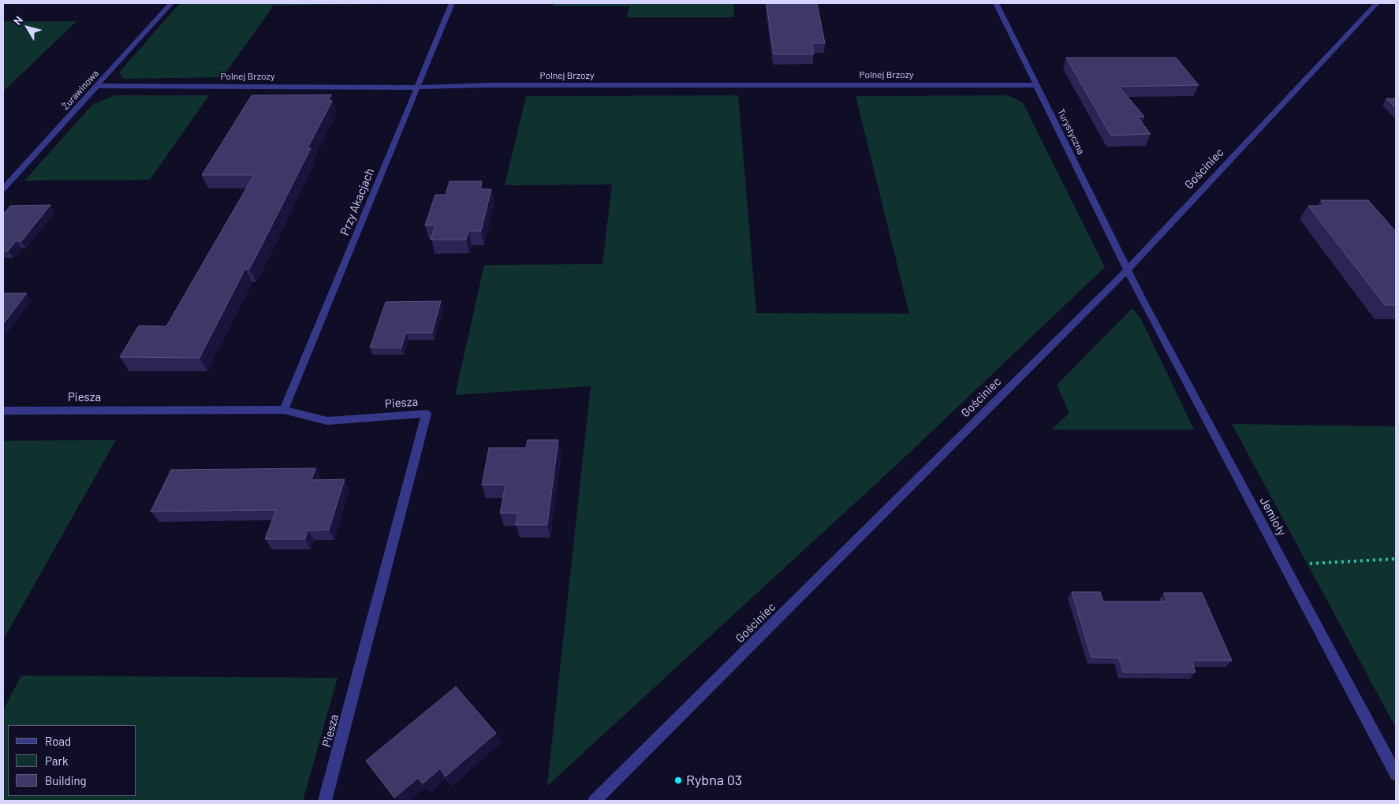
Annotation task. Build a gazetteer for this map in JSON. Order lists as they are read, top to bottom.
{
  "streets": {
    "street": [
      "Polnej Brzozy",
      "Żurawinowa",
      "Turystyczna",
      "Gościniec",
      "Przy Akacjach",
      "Piesza",
      "Jemioły"
    ]
  },
  "crossings": [
    ["Polnej Brzozy", "Żurawinowa"],
    ["Polnej Brzozy", "Turystyczna"],
    ["Polnej Brzozy", "Przy Akacjach"],
    ["Turystyczna", "Gościniec"],
    ["Turystyczna", "Jemioły"],
    ["Gościniec", "Jemioły"],
    ["Przy Akacjach", "Piesza"]
  ],
  "places": ["Rybna 03"],
  "legend": ["Road", "Park", "Building"],
  "north": "top left"
}
